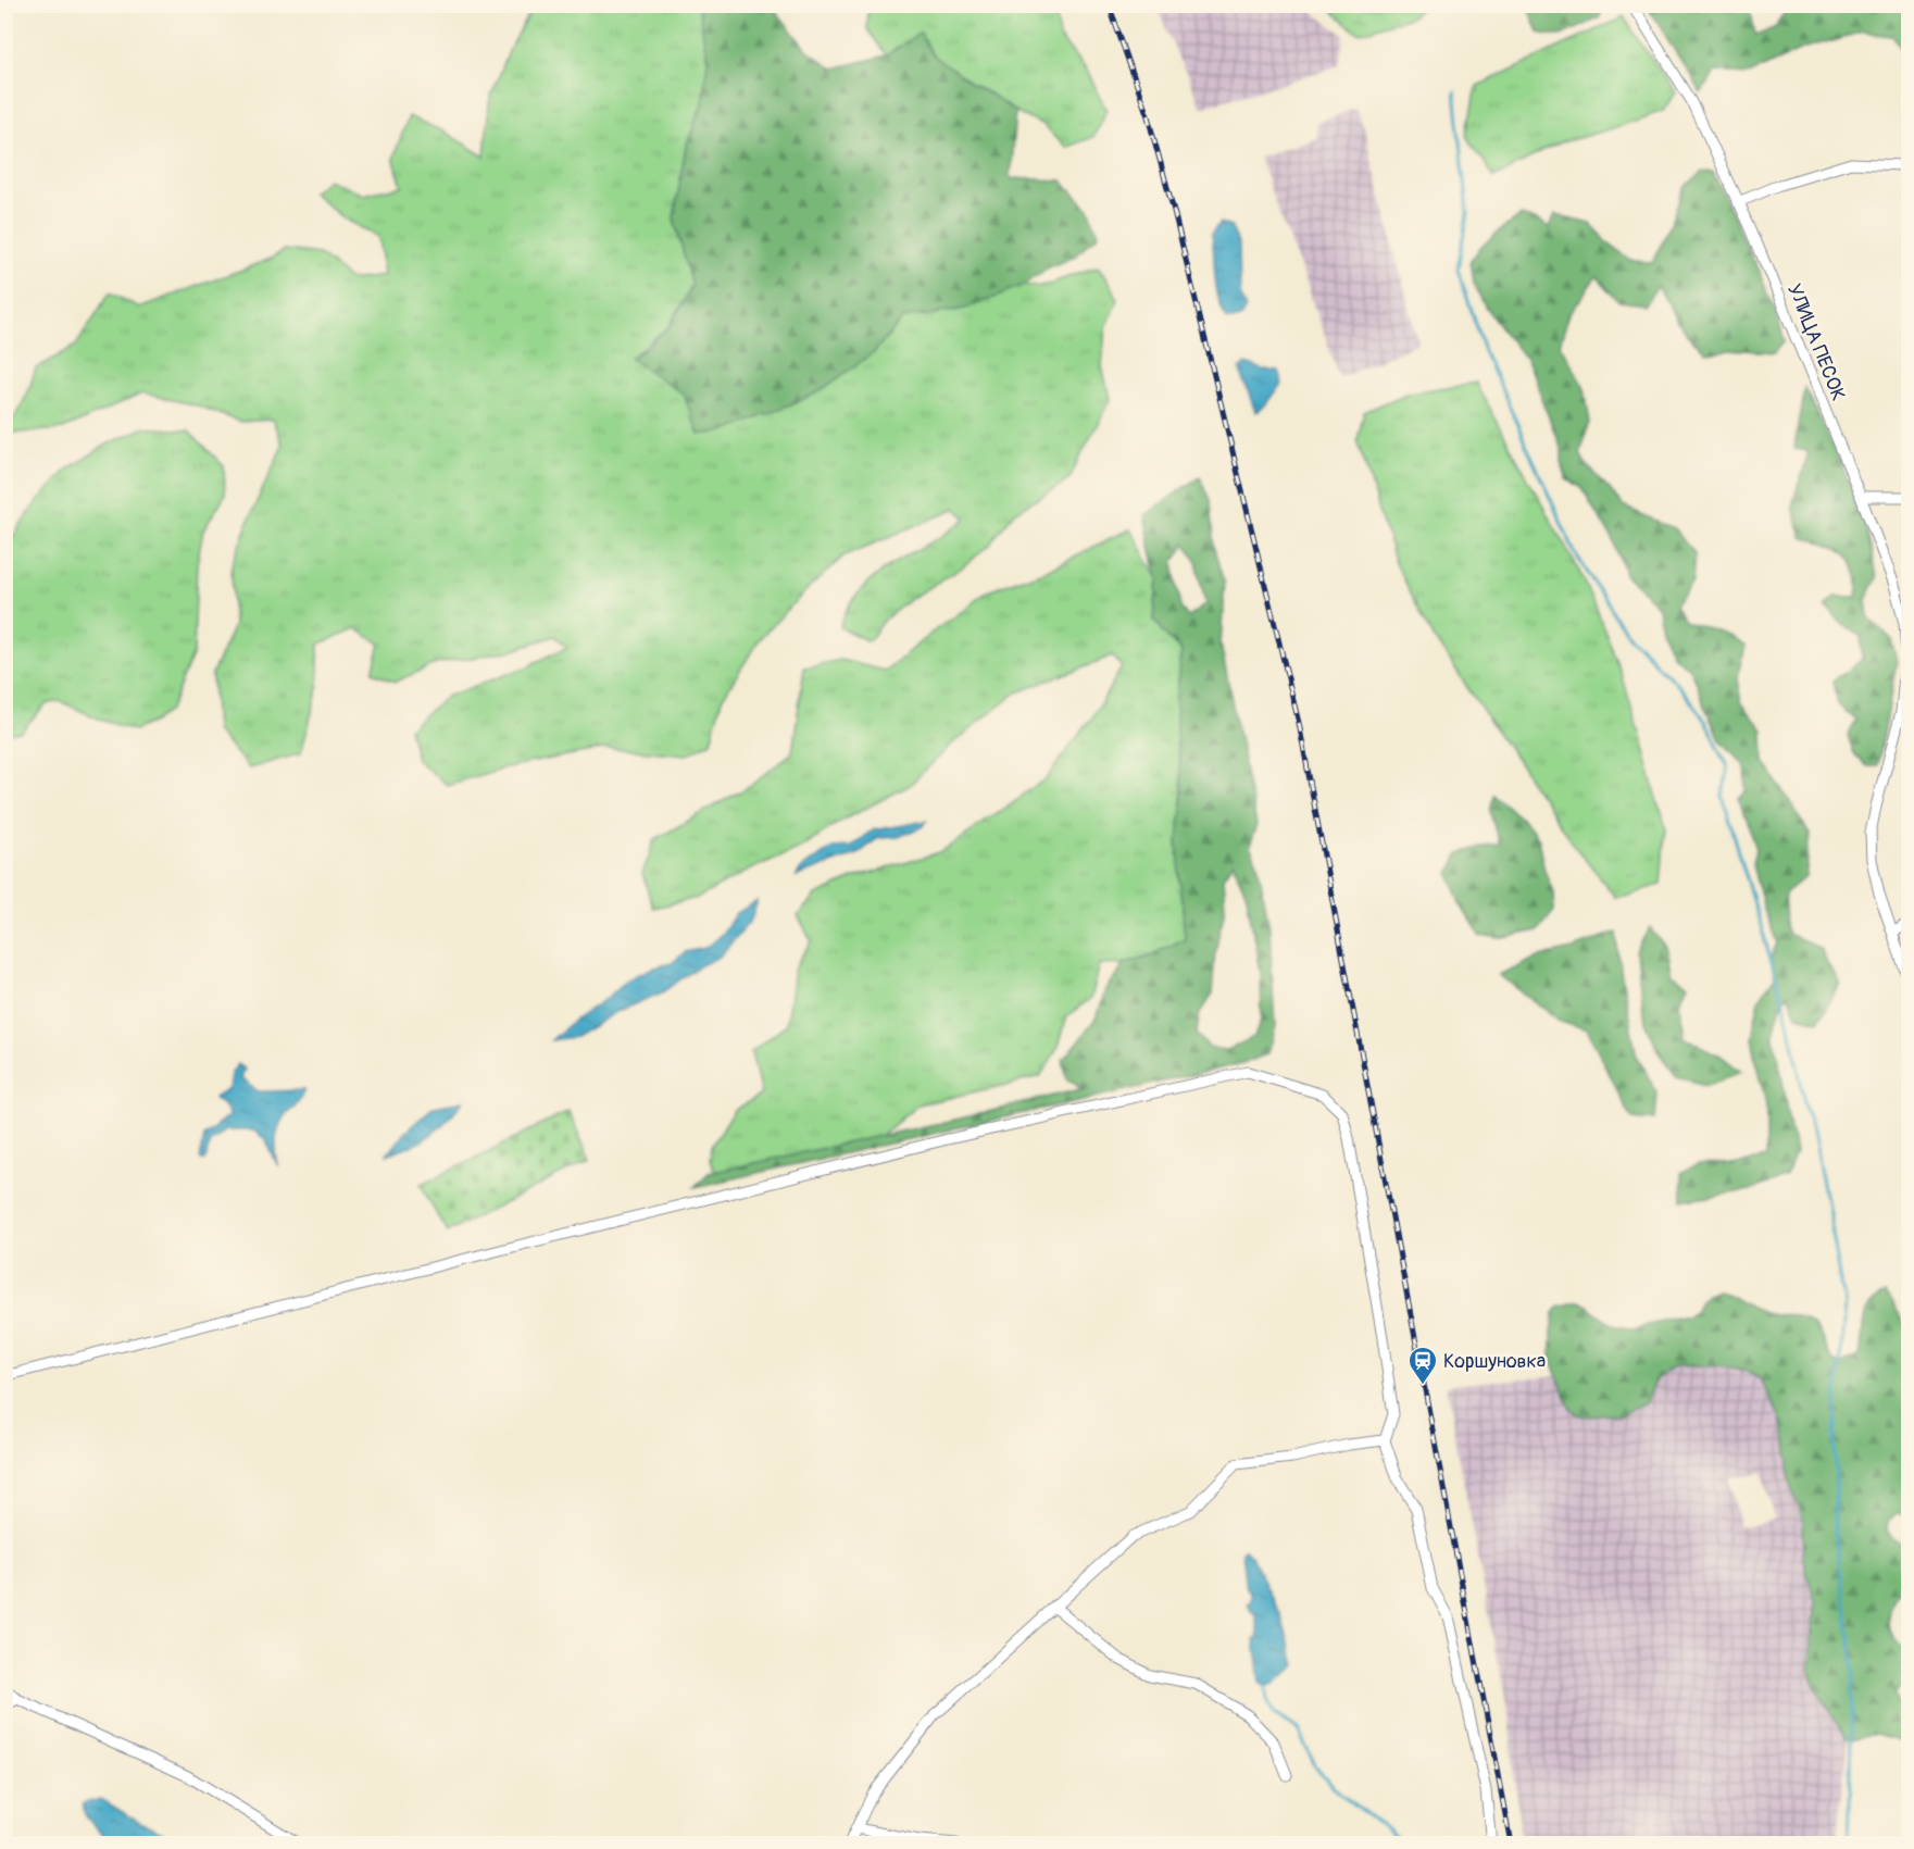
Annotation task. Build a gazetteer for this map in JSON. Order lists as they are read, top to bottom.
{
  "streets": {
    "street": ["УЛИЦА ПЕСОК"]
  },
  "places": {
    "station": ["Коршуновка"]
  }
}
